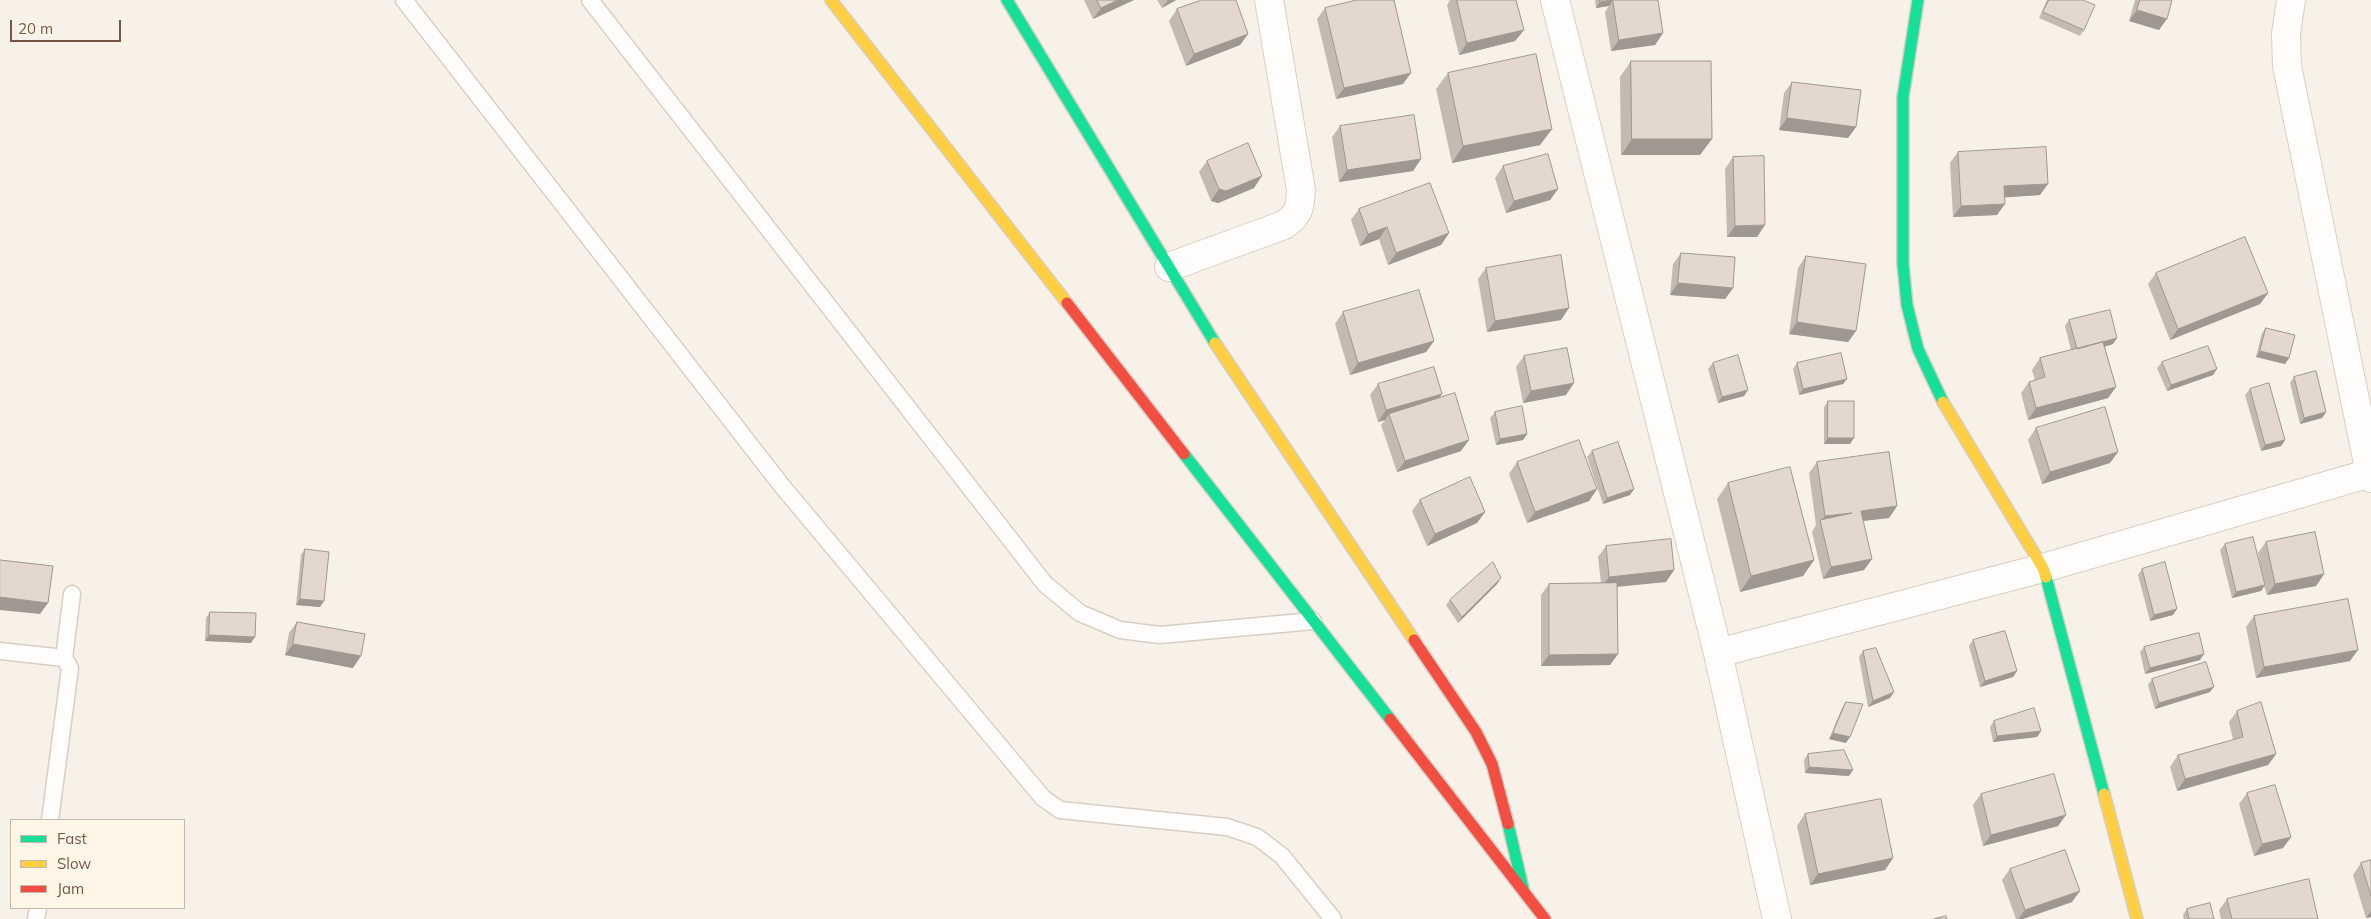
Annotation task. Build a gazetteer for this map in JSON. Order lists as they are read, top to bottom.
{
  "legend": ["Fast", "Slow", "Jam"],
  "scale_bar": "20 m"
}
